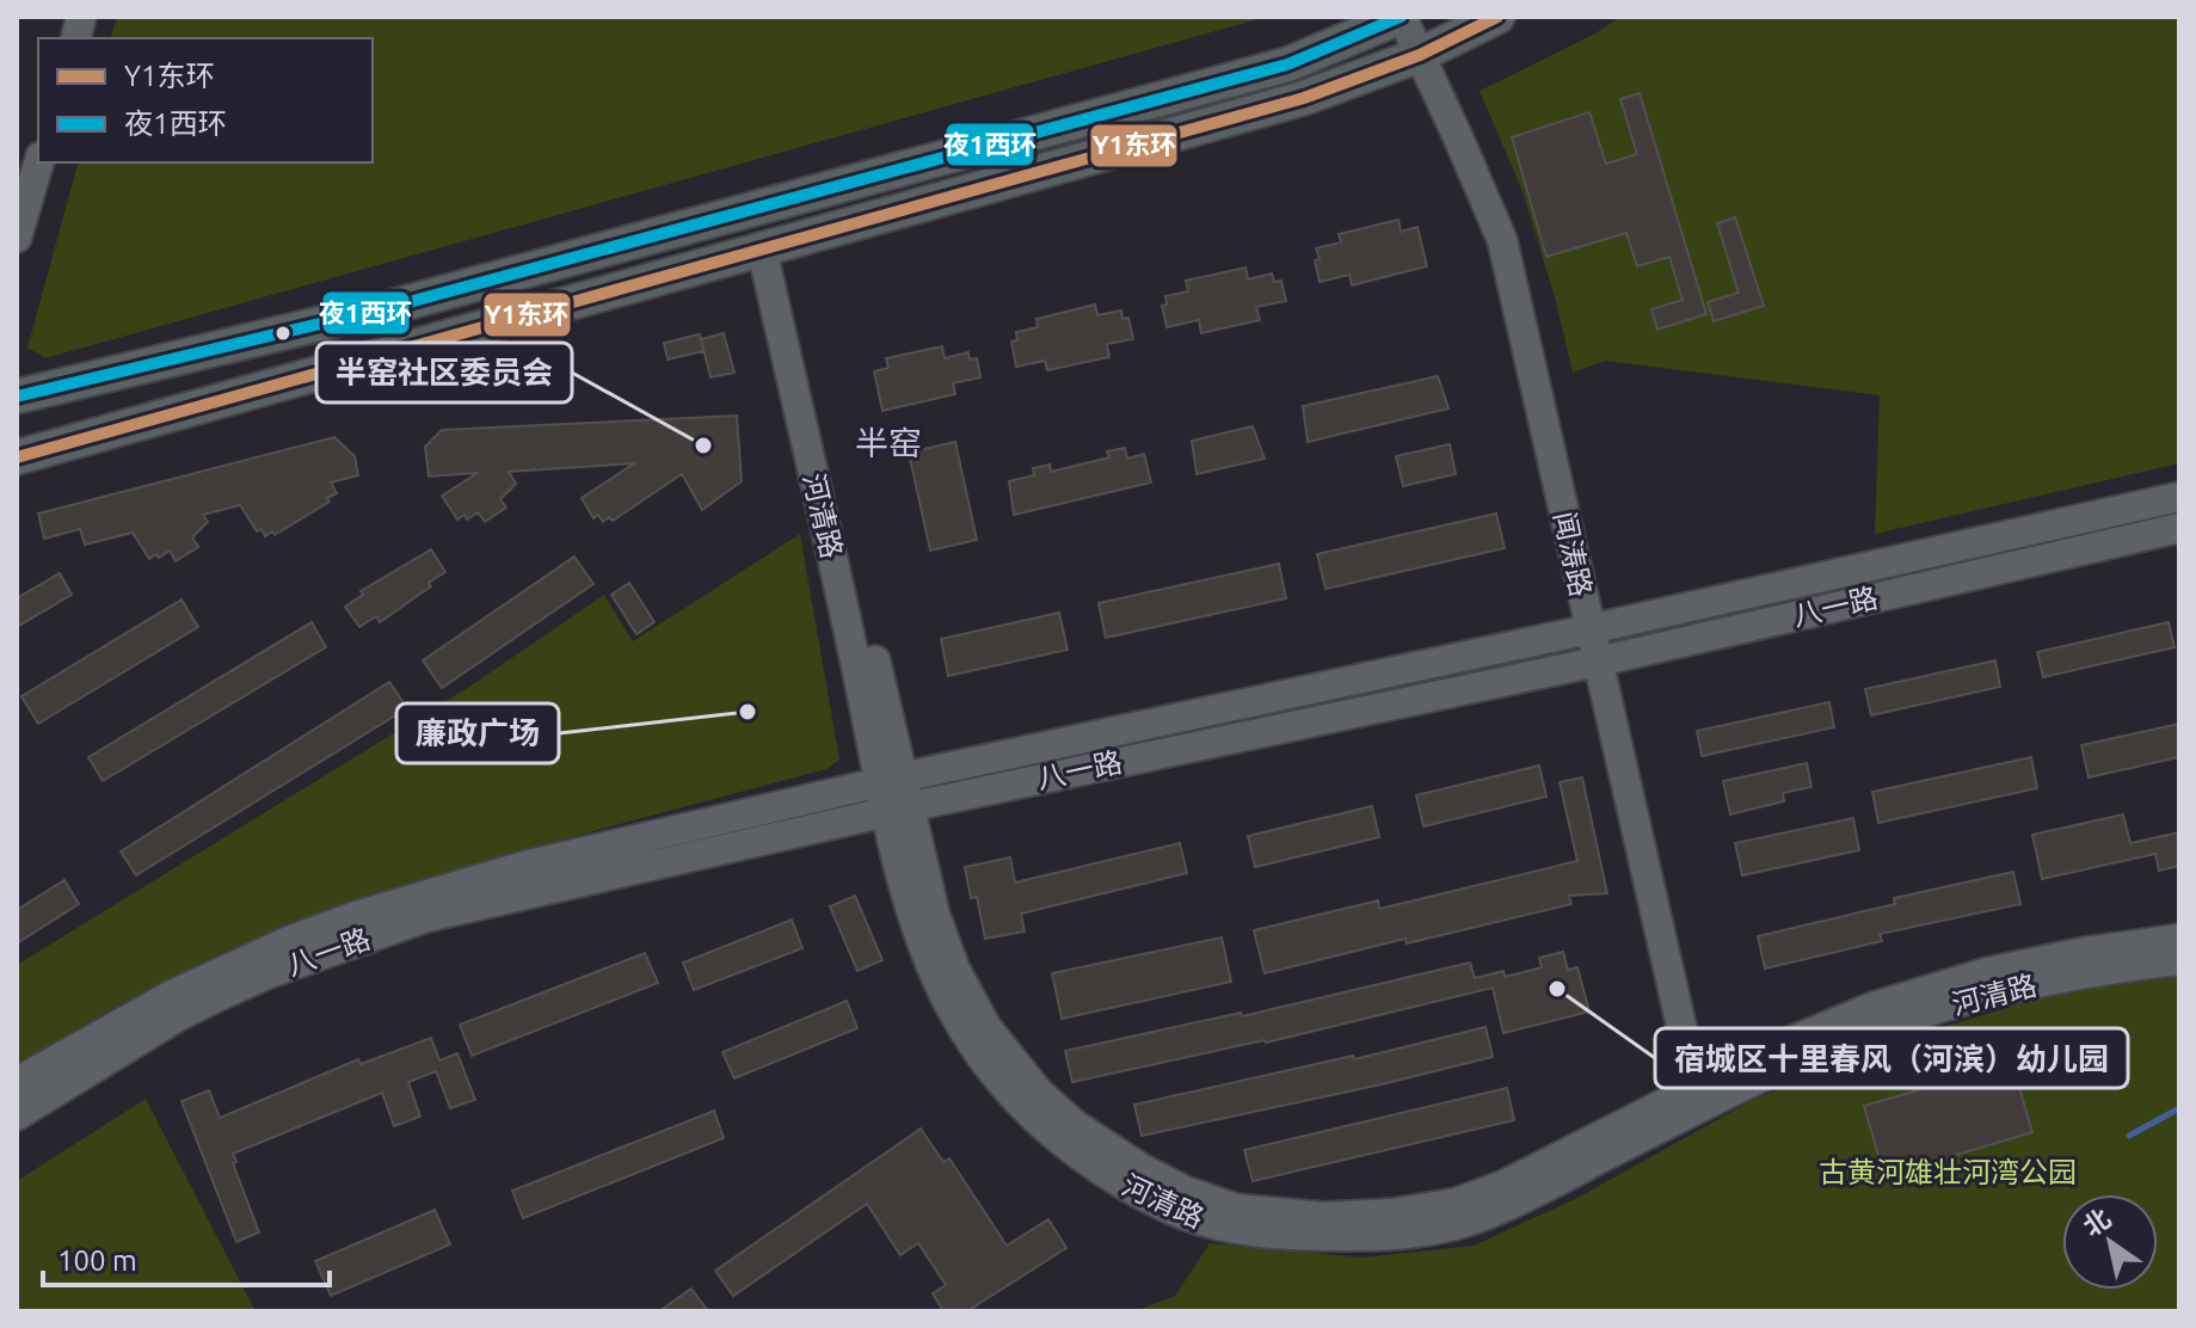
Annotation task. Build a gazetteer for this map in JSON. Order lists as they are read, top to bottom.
{
  "streets": {
    "main road": ["河清路", "闻涛路", "八一路"]
  },
  "crossings": [
    ["河清路", "闻涛路"],
    ["河清路", "八一路"],
    ["闻涛路", "八一路"]
  ],
  "districts": ["半窑"],
  "parks": ["古黄河雄壮河湾公园"],
  "places": ["半窑社区委员会", "廉政广场", "宿城区十里春风（河滨）幼儿园"],
  "lines": ["transit line Y1东环", "transit line 夜1西环"],
  "legend": ["Y1东环", "夜1西环"],
  "scale_bar": "100 m",
  "north": "top left"
}
